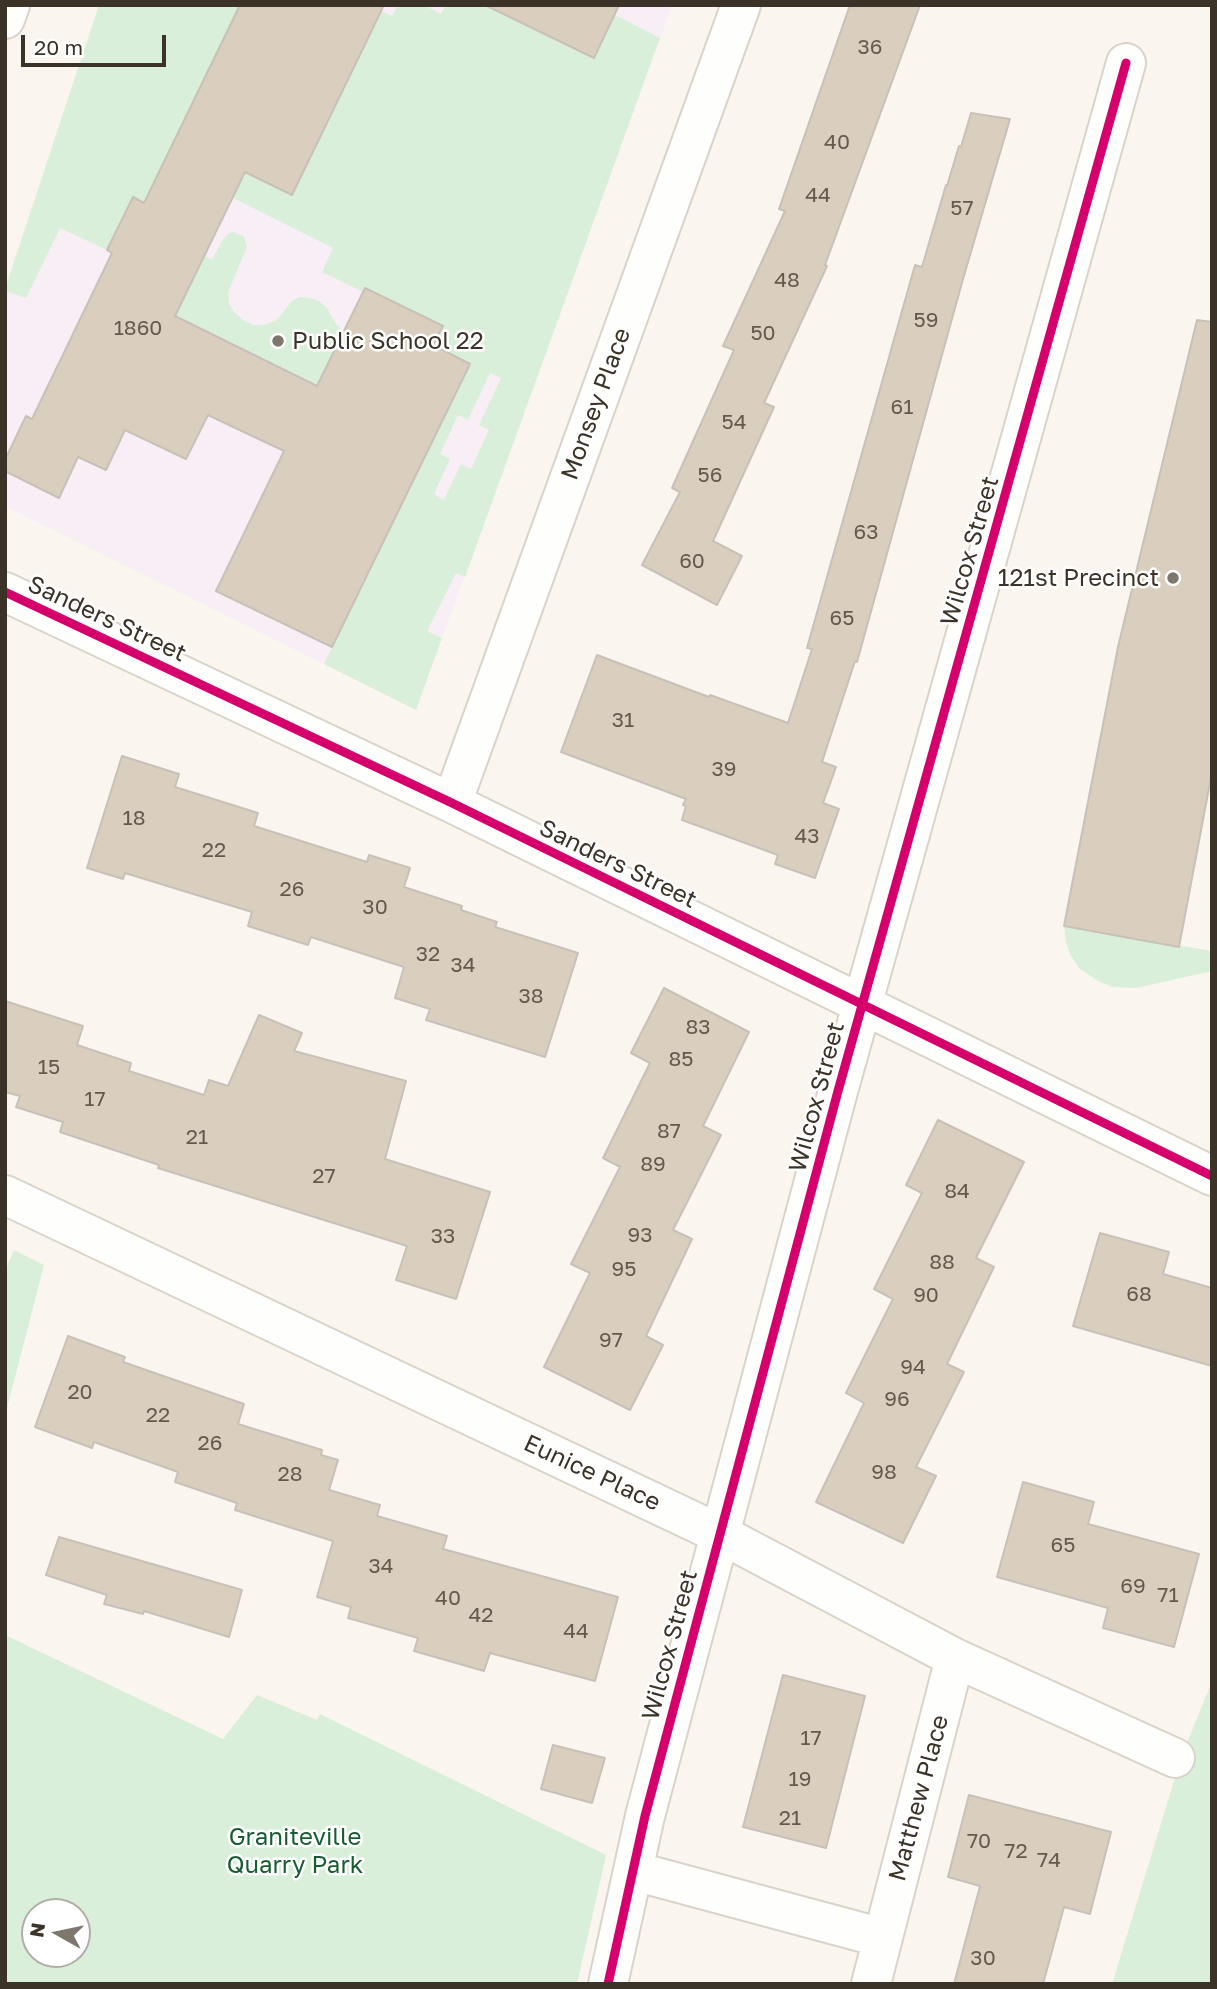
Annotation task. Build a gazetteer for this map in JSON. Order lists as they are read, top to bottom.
{
  "streets": {
    "street": [
      "Monsey Place",
      "Wilcox Street",
      "Sanders Street",
      "Eunice Place",
      "Matthew Place"
    ]
  },
  "crossings": [
    ["Monsey Place", "Sanders Street"],
    ["Wilcox Street", "Sanders Street"],
    ["Wilcox Street", "Eunice Place"],
    ["Eunice Place", "Matthew Place"]
  ],
  "parks": ["Graniteville Quarry Park"],
  "places": ["Public School 22", "121st Precinct"],
  "house_numbers": [
    "36",
    "40",
    "44",
    "57",
    "48",
    "59",
    "1860",
    "50",
    "61",
    "54",
    "56",
    "63",
    "60",
    "65",
    "31",
    "39",
    "18",
    "43",
    "22",
    "26",
    "30",
    "32",
    "34",
    "38",
    "83",
    "85",
    "15",
    "17",
    "87",
    "21",
    "89",
    "27",
    "84",
    "93",
    "33",
    "88",
    "95",
    "68",
    "90",
    "97",
    "94",
    "20",
    "96",
    "22",
    "26",
    "98",
    "28",
    "65",
    "34",
    "69",
    "71",
    "40",
    "42",
    "44",
    "17",
    "19",
    "21",
    "70",
    "72",
    "74",
    "30"
  ],
  "scale_bar": "20 m",
  "north": "left"
}
